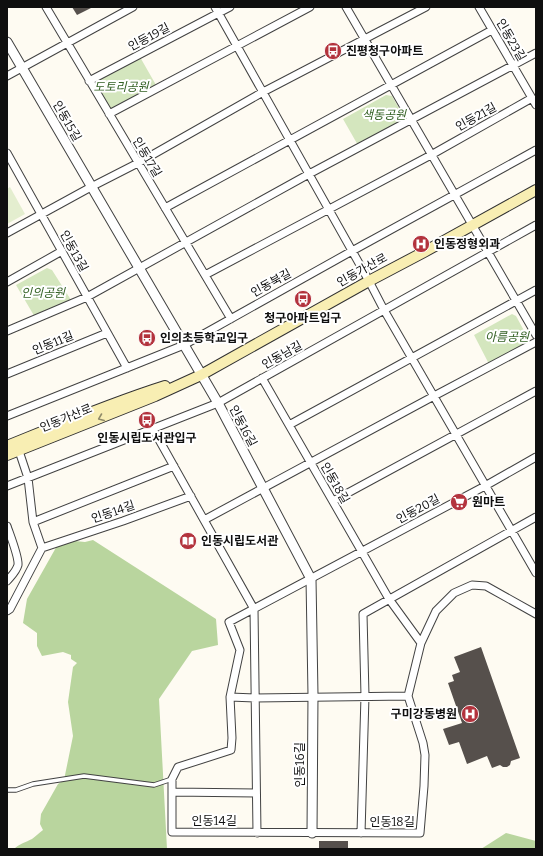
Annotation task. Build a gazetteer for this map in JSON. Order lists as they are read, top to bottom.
{
  "streets": {
    "main road": ["인동가산로"],
    "street": [
      "인동19길",
      "인동23길",
      "인동21길",
      "인동15길",
      "인동17길",
      "인동13길",
      "인동북길",
      "인동11길",
      "인동남길",
      "인동16길",
      "인동18길",
      "인동20길",
      "인동14길"
    ]
  },
  "crossings": [
    ["인동19길", "인동17길"],
    ["인동23길", "인동21길"],
    ["인동15길", "인동가산로"],
    ["인동15길", "인동북길"],
    ["인동15길", "인동16길"],
    ["인동17길", "인동북길"],
    ["인동13길", "인동북길"],
    ["인동13길", "인동11길"],
    ["인동가산로", "인동16길"],
    ["인동남길", "인동16길"],
    ["인동남길", "인동18길"],
    ["인동18길", "인동20길"]
  ],
  "parks": [
    "도토리공원",
    "색동공원",
    "인의공원",
    "아름공원"
  ],
  "places": {
    "bus stop": [
      "진평청구아파트",
      "청구아파트입구",
      "인의초등학교입구",
      "인동시립도서관입구"
    ],
    "hospital": ["인동정형외과", "구미강동병원"],
    "supermarket": ["원마트"],
    "library": ["인동시립도서관"]
  }
}
